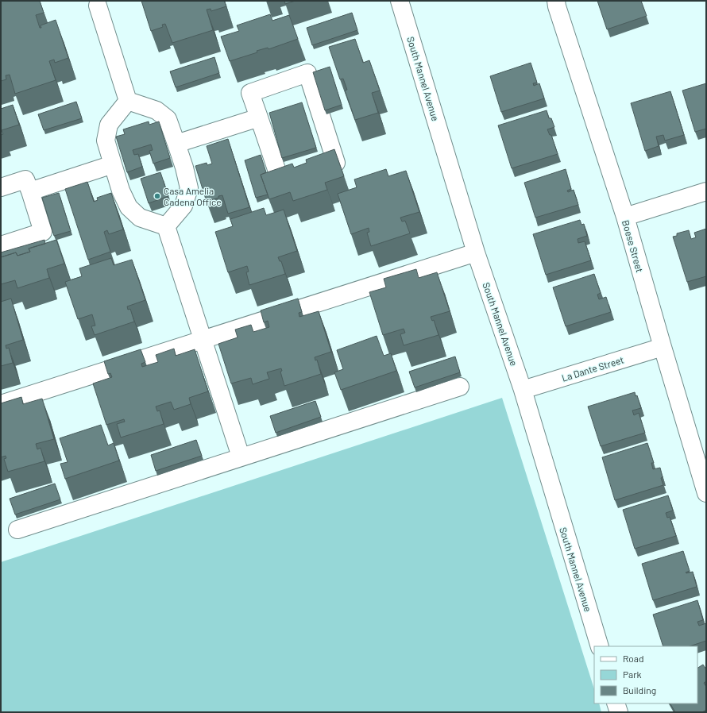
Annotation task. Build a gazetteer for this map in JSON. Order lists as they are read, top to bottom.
{
  "streets": {
    "street": ["South Mannel Avenue", "Boese Street", "La Dante Street"]
  },
  "crossings": [
    ["South Mannel Avenue", "La Dante Street"],
    ["Boese Street", "La Dante Street"]
  ],
  "places": ["Casa Amelia Cadena Office"],
  "legend": ["Road", "Park", "Building"]
}
